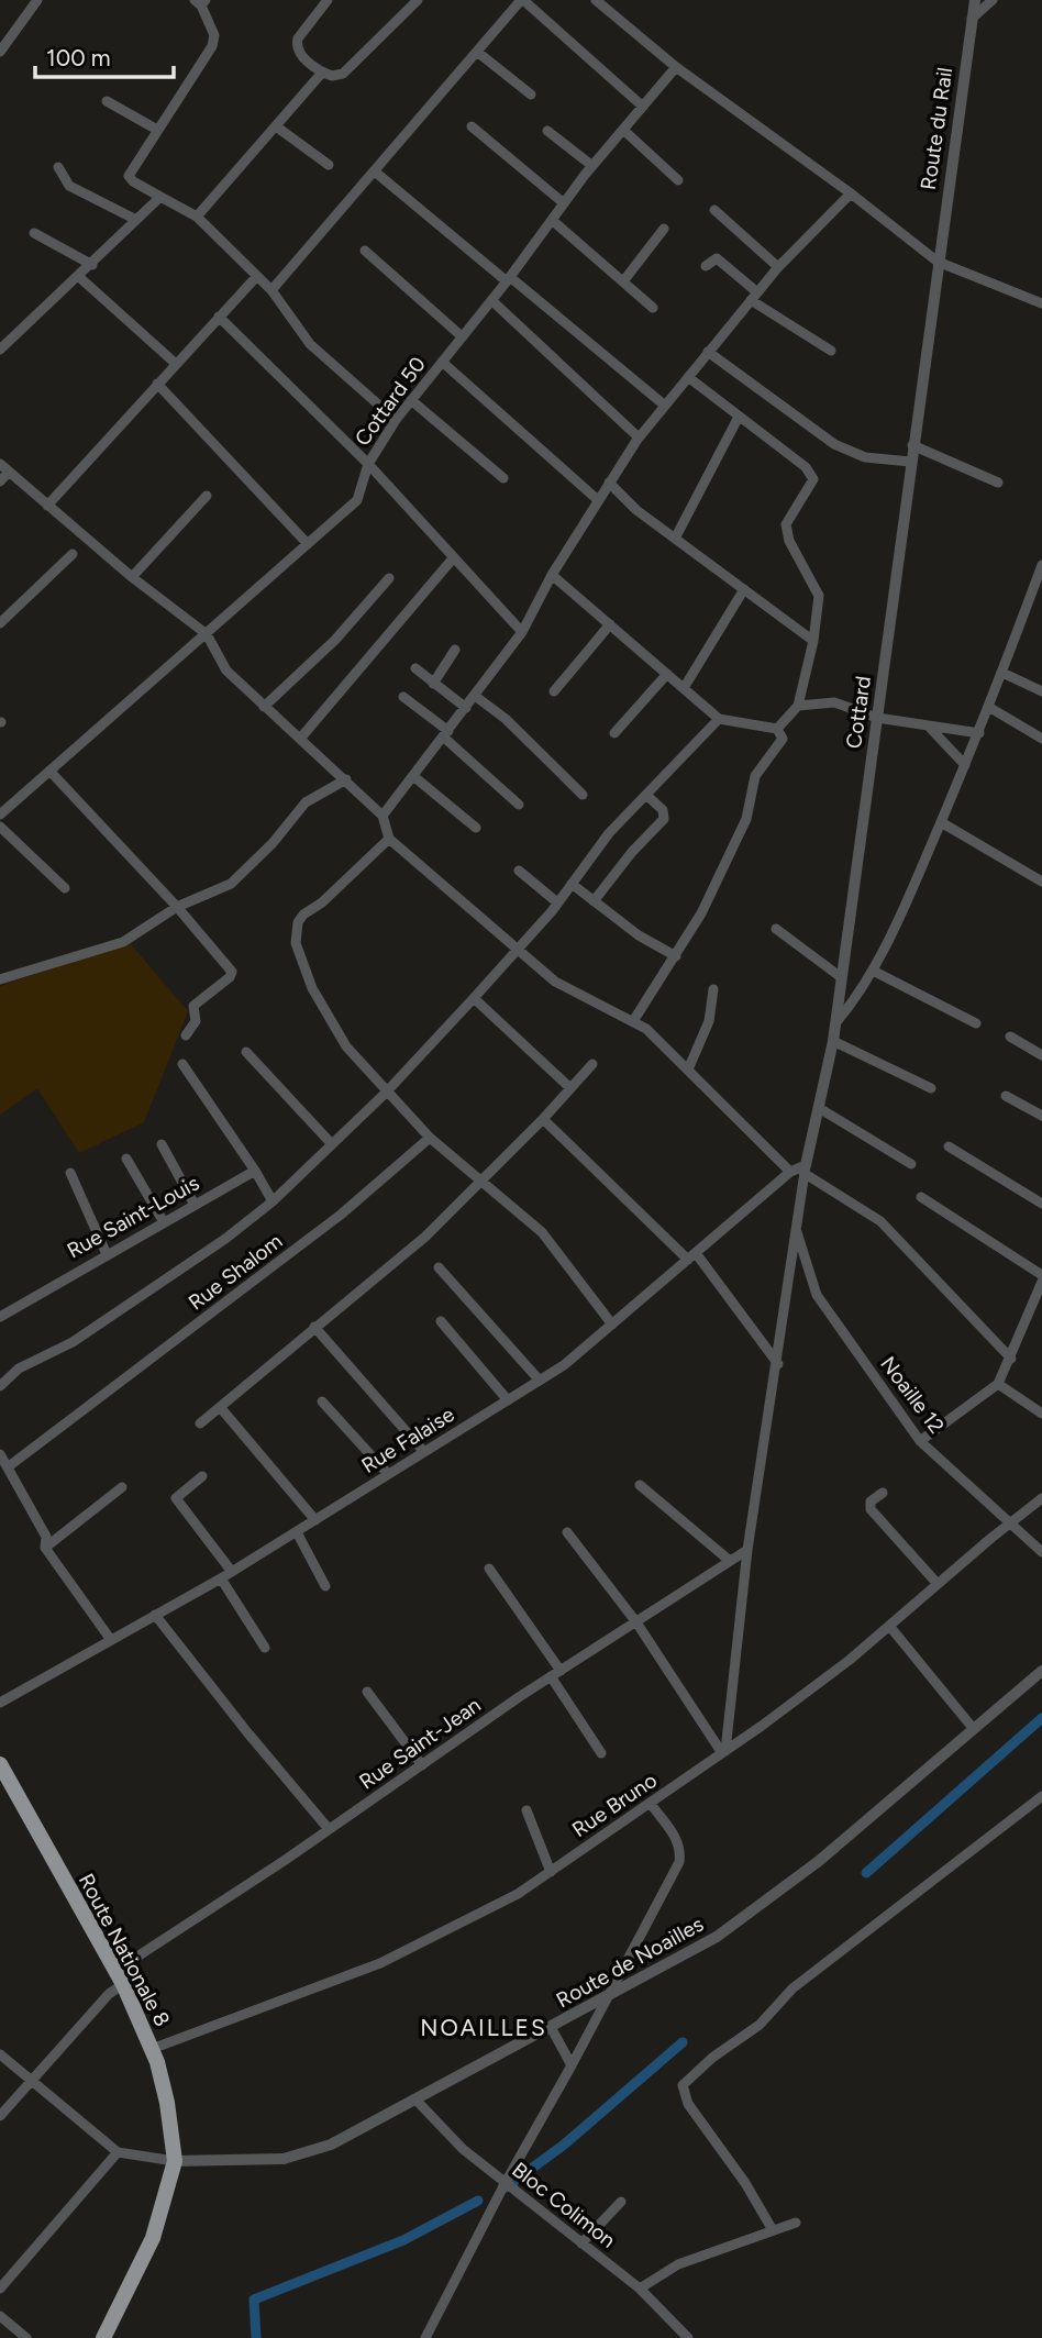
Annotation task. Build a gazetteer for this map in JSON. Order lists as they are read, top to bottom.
{
  "streets": {
    "main road": ["Route Nationale 8"],
    "street": [
      "Route du Rail",
      "Cottard 50",
      "Cottard",
      "Rue Saint-Louis",
      "Rue Shalom",
      "Noaille 12",
      "Rue Falaise",
      "Rue Saint-Jean",
      "Rue Bruno",
      "Route de Noailles",
      "Bloc Colimon"
    ]
  },
  "crossings": [
    ["Route du Rail", "Cottard"],
    ["Cottard", "Rue Falaise"],
    ["Noaille 12", "Rue Bruno"],
    ["Rue Saint-Jean", "Route Nationale 8"],
    ["Rue Bruno", "Route Nationale 8"],
    ["Route Nationale 8", "Route de Noailles"],
    ["Route de Noailles", "Bloc Colimon"]
  ],
  "districts": ["NOAILLES"],
  "scale_bar": "100 m"
}
